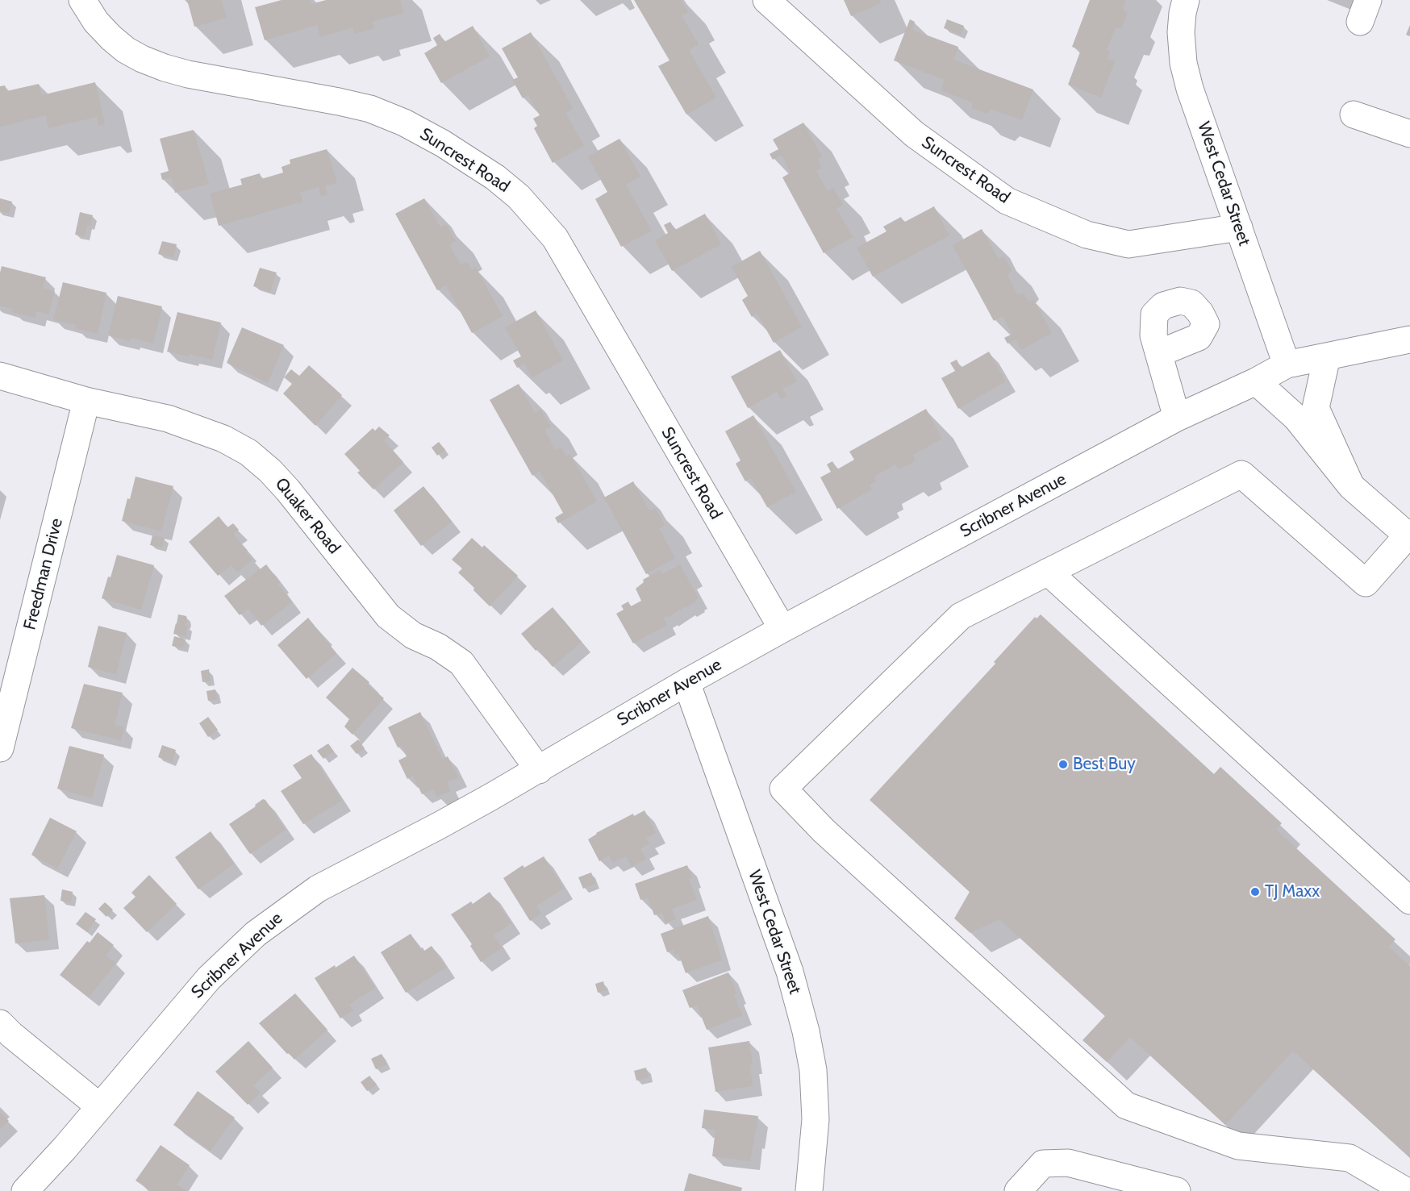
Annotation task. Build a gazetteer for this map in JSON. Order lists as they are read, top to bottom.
{
  "streets": {
    "street": [
      "Suncrest Road",
      "West Cedar Street",
      "Scribner Avenue",
      "Quaker Road",
      "Freedman Drive"
    ]
  },
  "crossings": [
    ["Suncrest Road", "West Cedar Street"],
    ["Suncrest Road", "Scribner Avenue"],
    ["West Cedar Street", "Scribner Avenue"],
    ["Scribner Avenue", "Quaker Road"],
    ["Quaker Road", "Freedman Drive"]
  ],
  "places": ["Best Buy", "TJ Maxx"]
}
